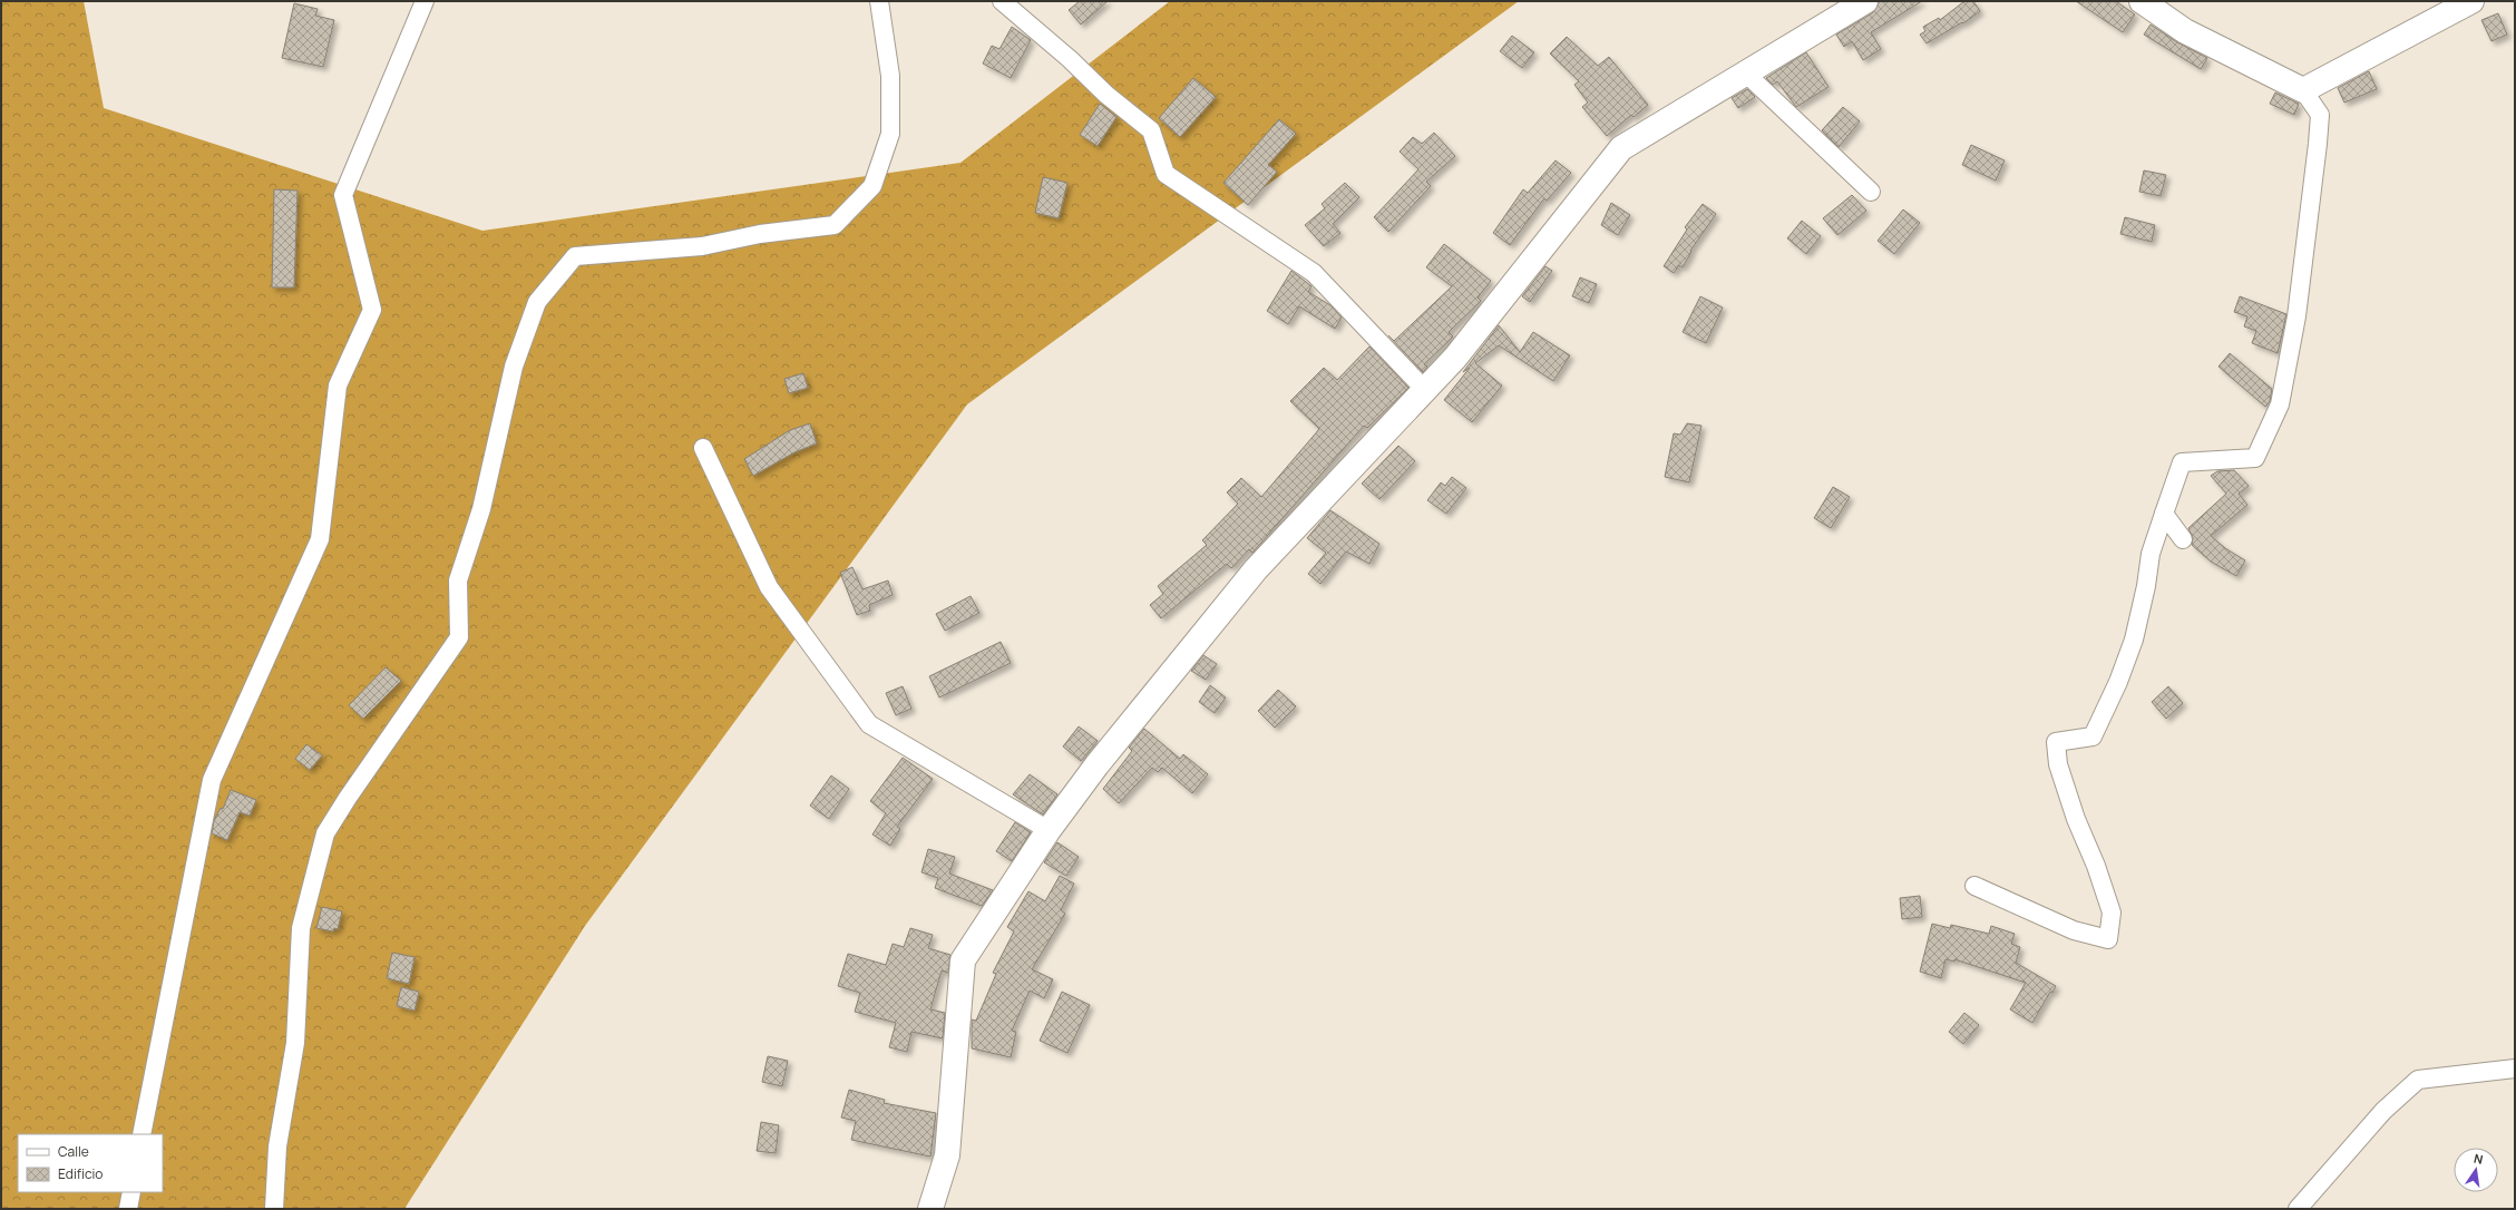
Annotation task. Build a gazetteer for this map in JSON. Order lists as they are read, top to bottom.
{
  "legend": ["Calle", "Edificio"],
  "north": "top"
}
